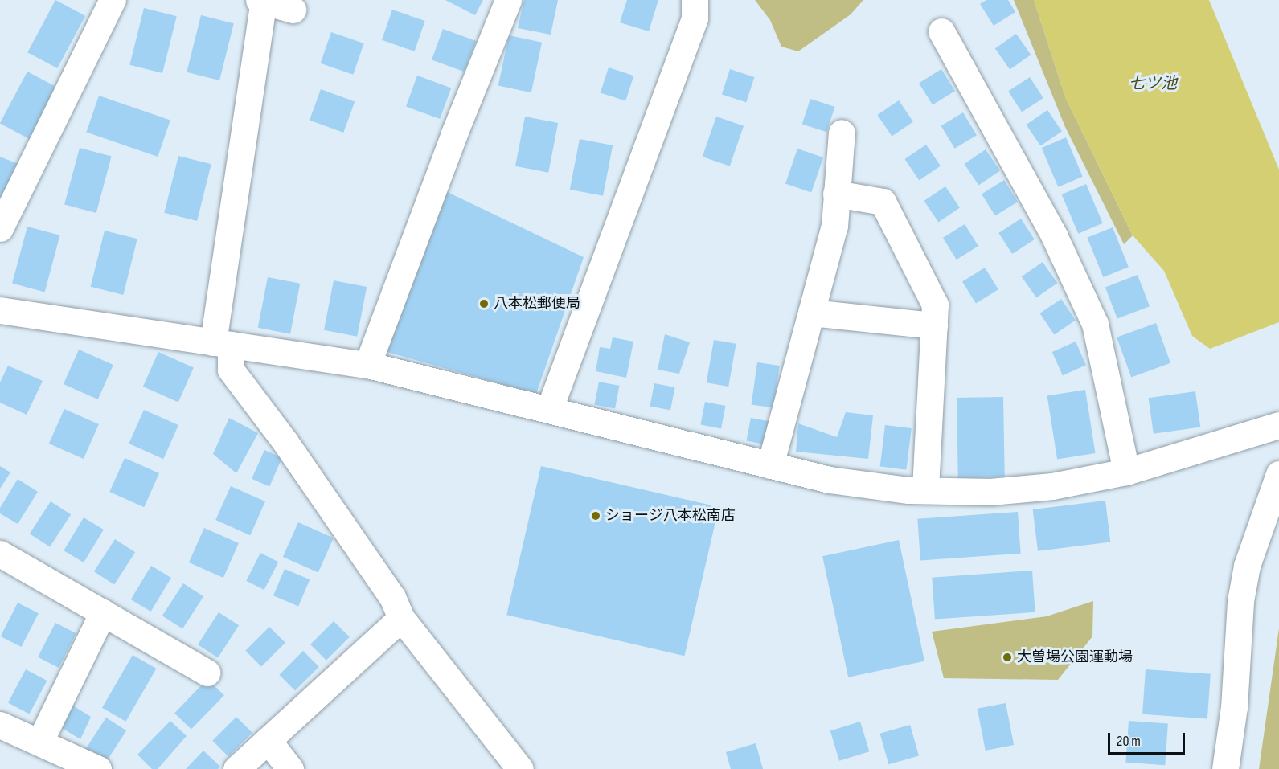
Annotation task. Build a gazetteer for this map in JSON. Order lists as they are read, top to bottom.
{
  "water": ["七ツ池"],
  "places": ["八本松郵便局", "ショージ八本松南店", "大曽場公園運動場"],
  "scale_bar": "20 m"
}
